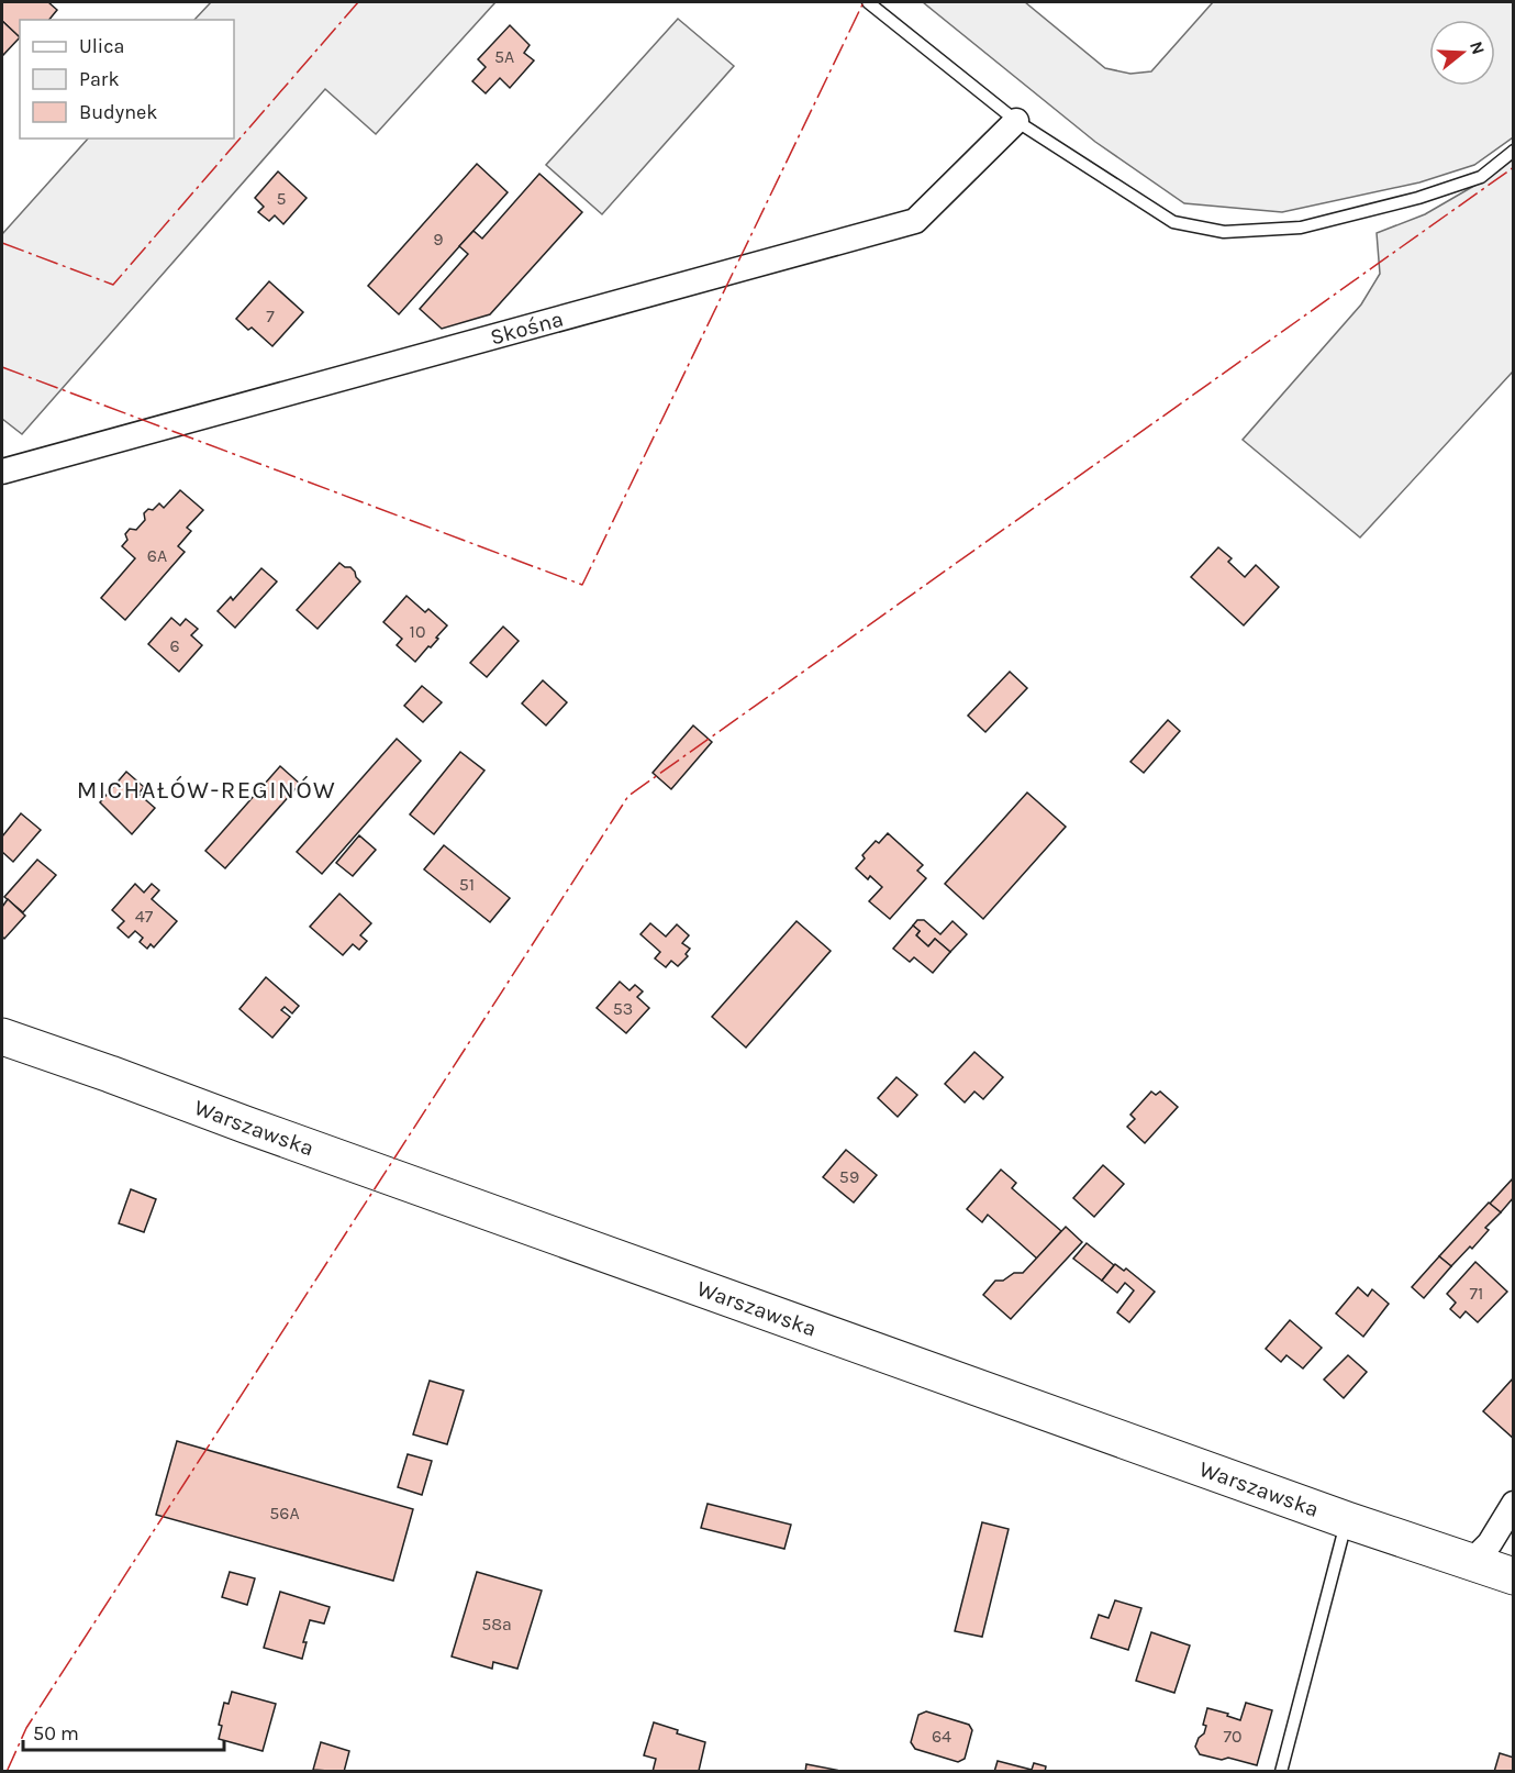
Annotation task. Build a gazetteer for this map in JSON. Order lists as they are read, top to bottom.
{
  "streets": {
    "main road": ["Warszawska"],
    "street": ["Skośna"]
  },
  "districts": ["MICHAŁÓW-REGINÓW"],
  "house_numbers": [
    "5A",
    "5",
    "9",
    "7",
    "6A",
    "10",
    "6",
    "51",
    "47",
    "53",
    "59",
    "71",
    "56A",
    "58a",
    "64",
    "70"
  ],
  "legend": ["Ulica", "Park", "Budynek"],
  "scale_bar": "50 m",
  "north": "right"
}
